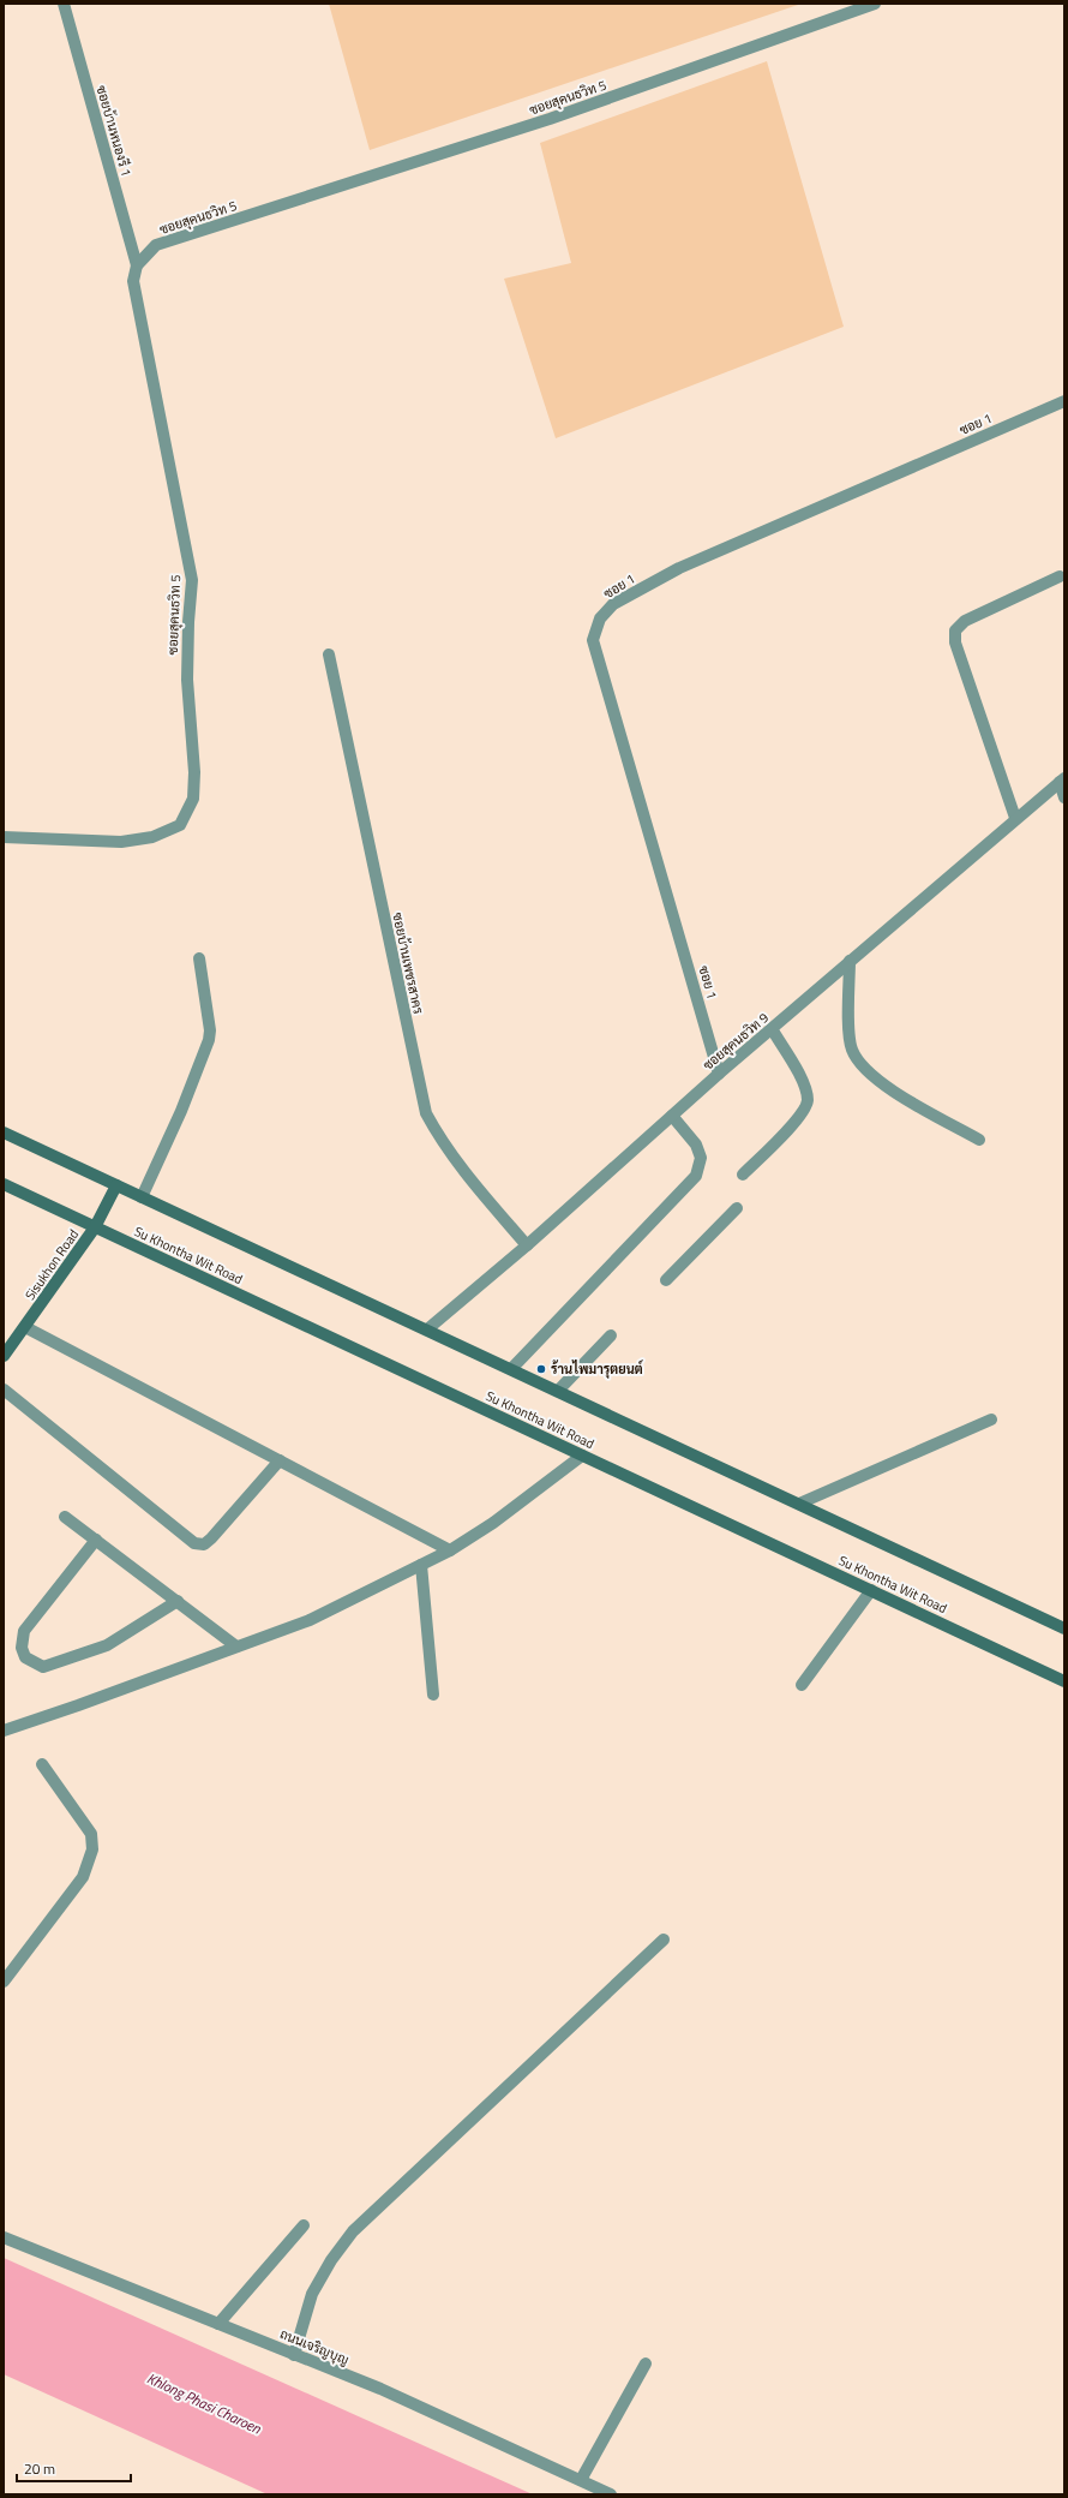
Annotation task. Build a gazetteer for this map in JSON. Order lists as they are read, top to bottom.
{
  "streets": {
    "main road": ["Su Khontha Wit Road", "Sisukhon Road"],
    "street": [
      "ซอยสุคนธวิท 5",
      "ซอยบ้านหนองรี 1",
      "ซอย 1",
      "ซอยบ้านเพชรสาคร",
      "ซอยสุคนธวิท 9",
      "ถนนเจริญบุญ"
    ]
  },
  "crossings": [
    ["ซอยสุคนธวิท 5", "ซอยบ้านหนองรี 1"],
    ["ซอย 1", "ซอยสุคนธวิท 9"],
    ["ซอยบ้านเพชรสาคร", "ซอยสุคนธวิท 9"],
    ["Su Khontha Wit Road", "Sisukhon Road"]
  ],
  "water": ["Khlong Phasi Charoen"],
  "places": ["ร้านไพมารุตยนต์"],
  "scale_bar": "20 m"
}
